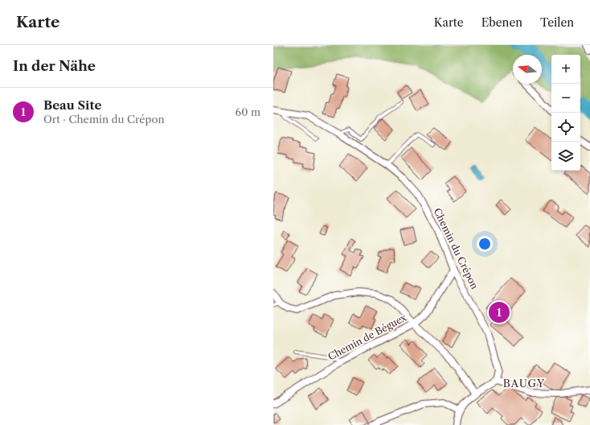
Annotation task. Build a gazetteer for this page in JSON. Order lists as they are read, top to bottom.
{
  "streets": {
    "street": ["Chemin du Crépon", "Chemin de Béguex"]
  },
  "crossings": [
    ["Chemin du Crépon", "Chemin de Béguex"]
  ],
  "districts": ["BAUGY"],
  "north": "left",
  "page": {
    "header": "Karte",
    "nav": ["Karte", "Ebenen", "Teilen"],
    "heading": "In der Nähe",
    "map_buttons": ["+", "−"],
    "list": [
      {
        "mark": "1",
        "name": "Beau Site",
        "note": "Ort · Chemin du Crépon",
        "value": "60 m"
      }
    ],
    "pins": "1"
  }
}
